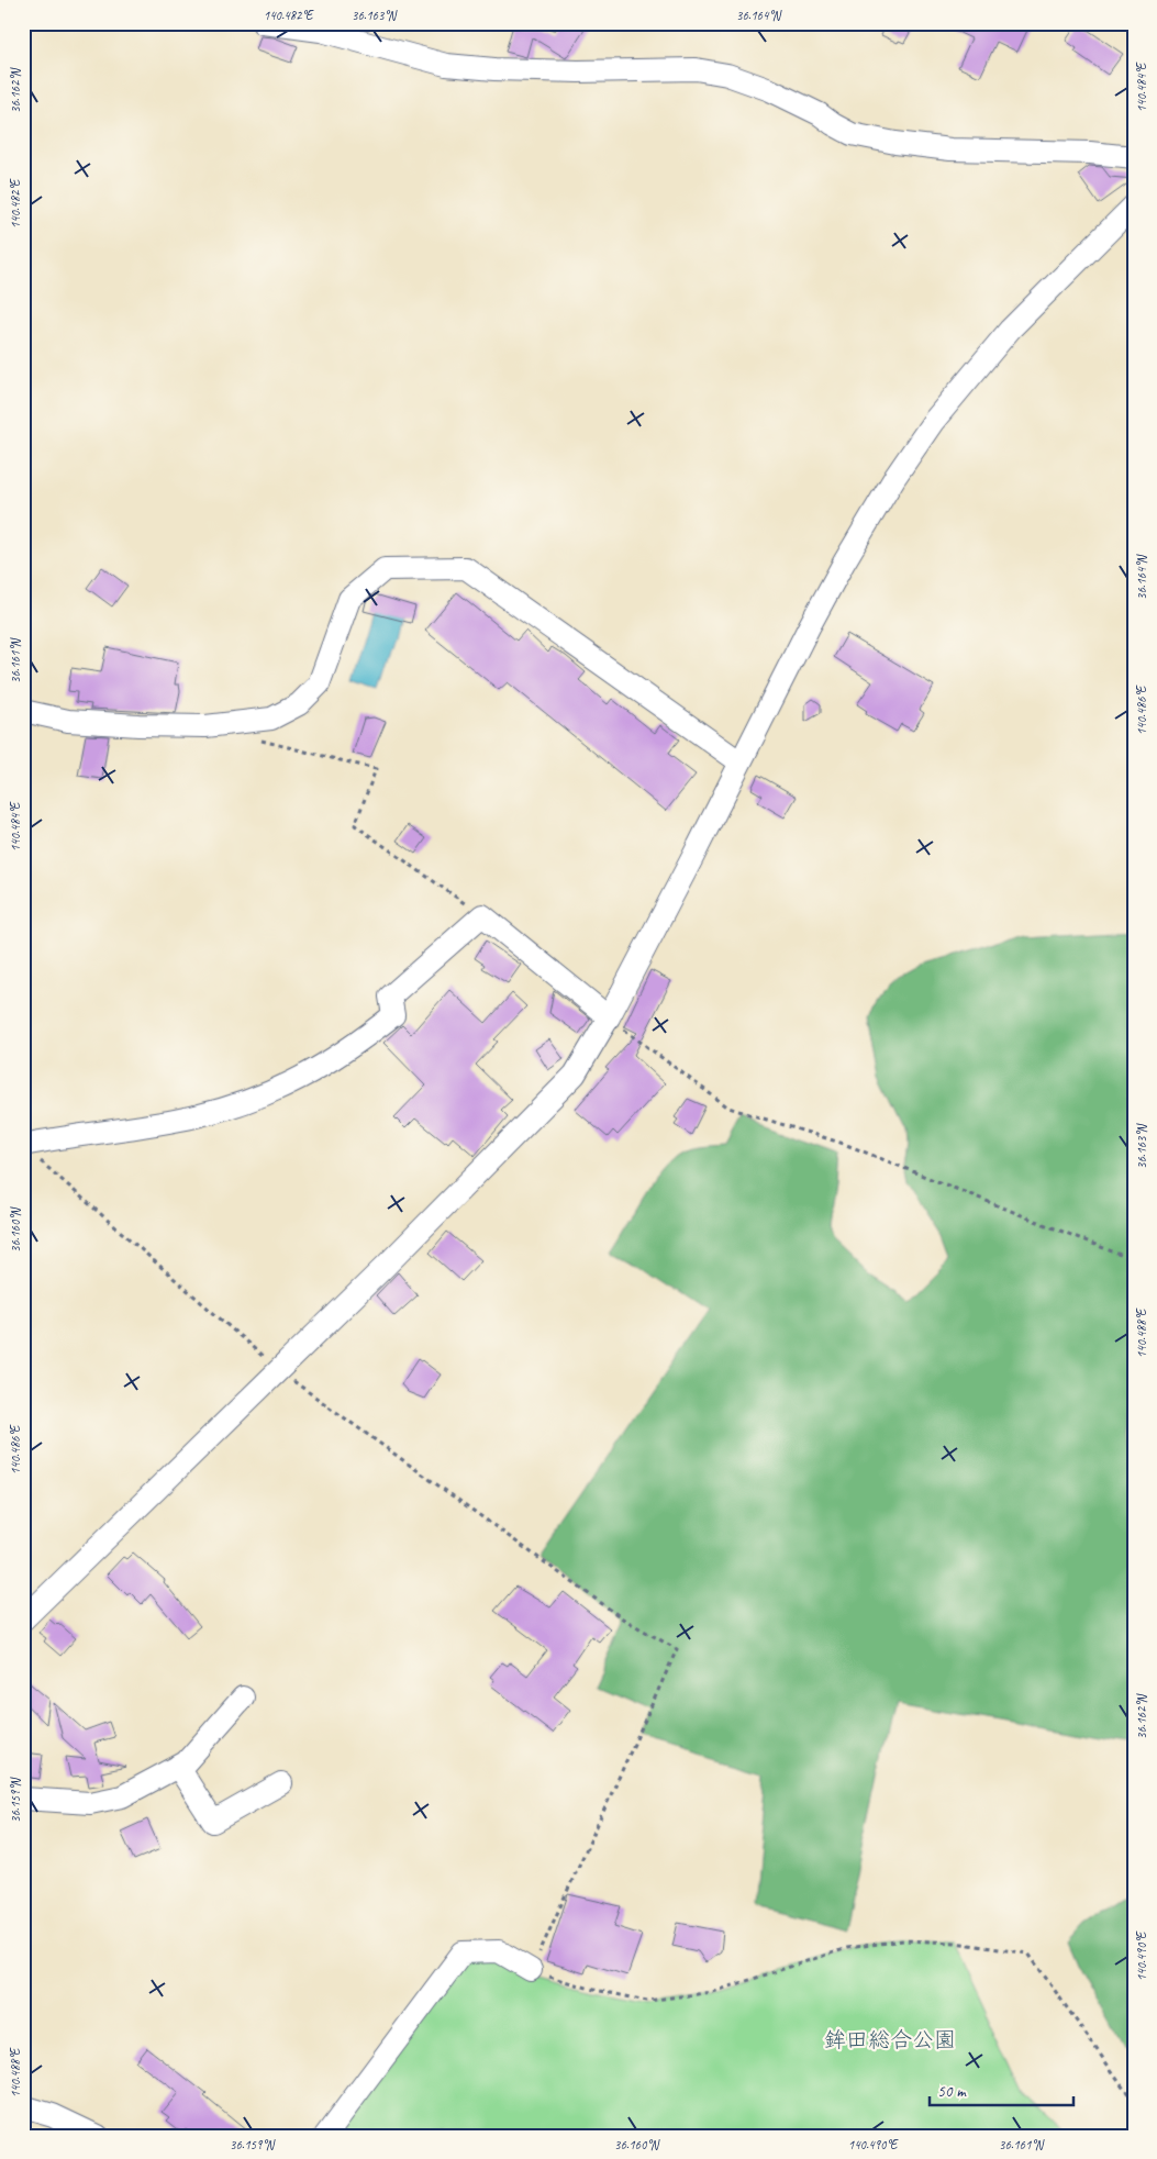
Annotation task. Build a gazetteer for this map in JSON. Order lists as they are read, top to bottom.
{
  "parks": ["鉾田総合公園"],
  "scale_bar": "50 m",
  "coordinates": [
    "140.482°E",
    "36.163°N",
    "36.164°N",
    "140.484°E",
    "36.162°N",
    "36.161°N",
    "140.486°E",
    "36.160°N",
    "140.488°E",
    "36.159°N",
    "140.490°E"
  ]
}
